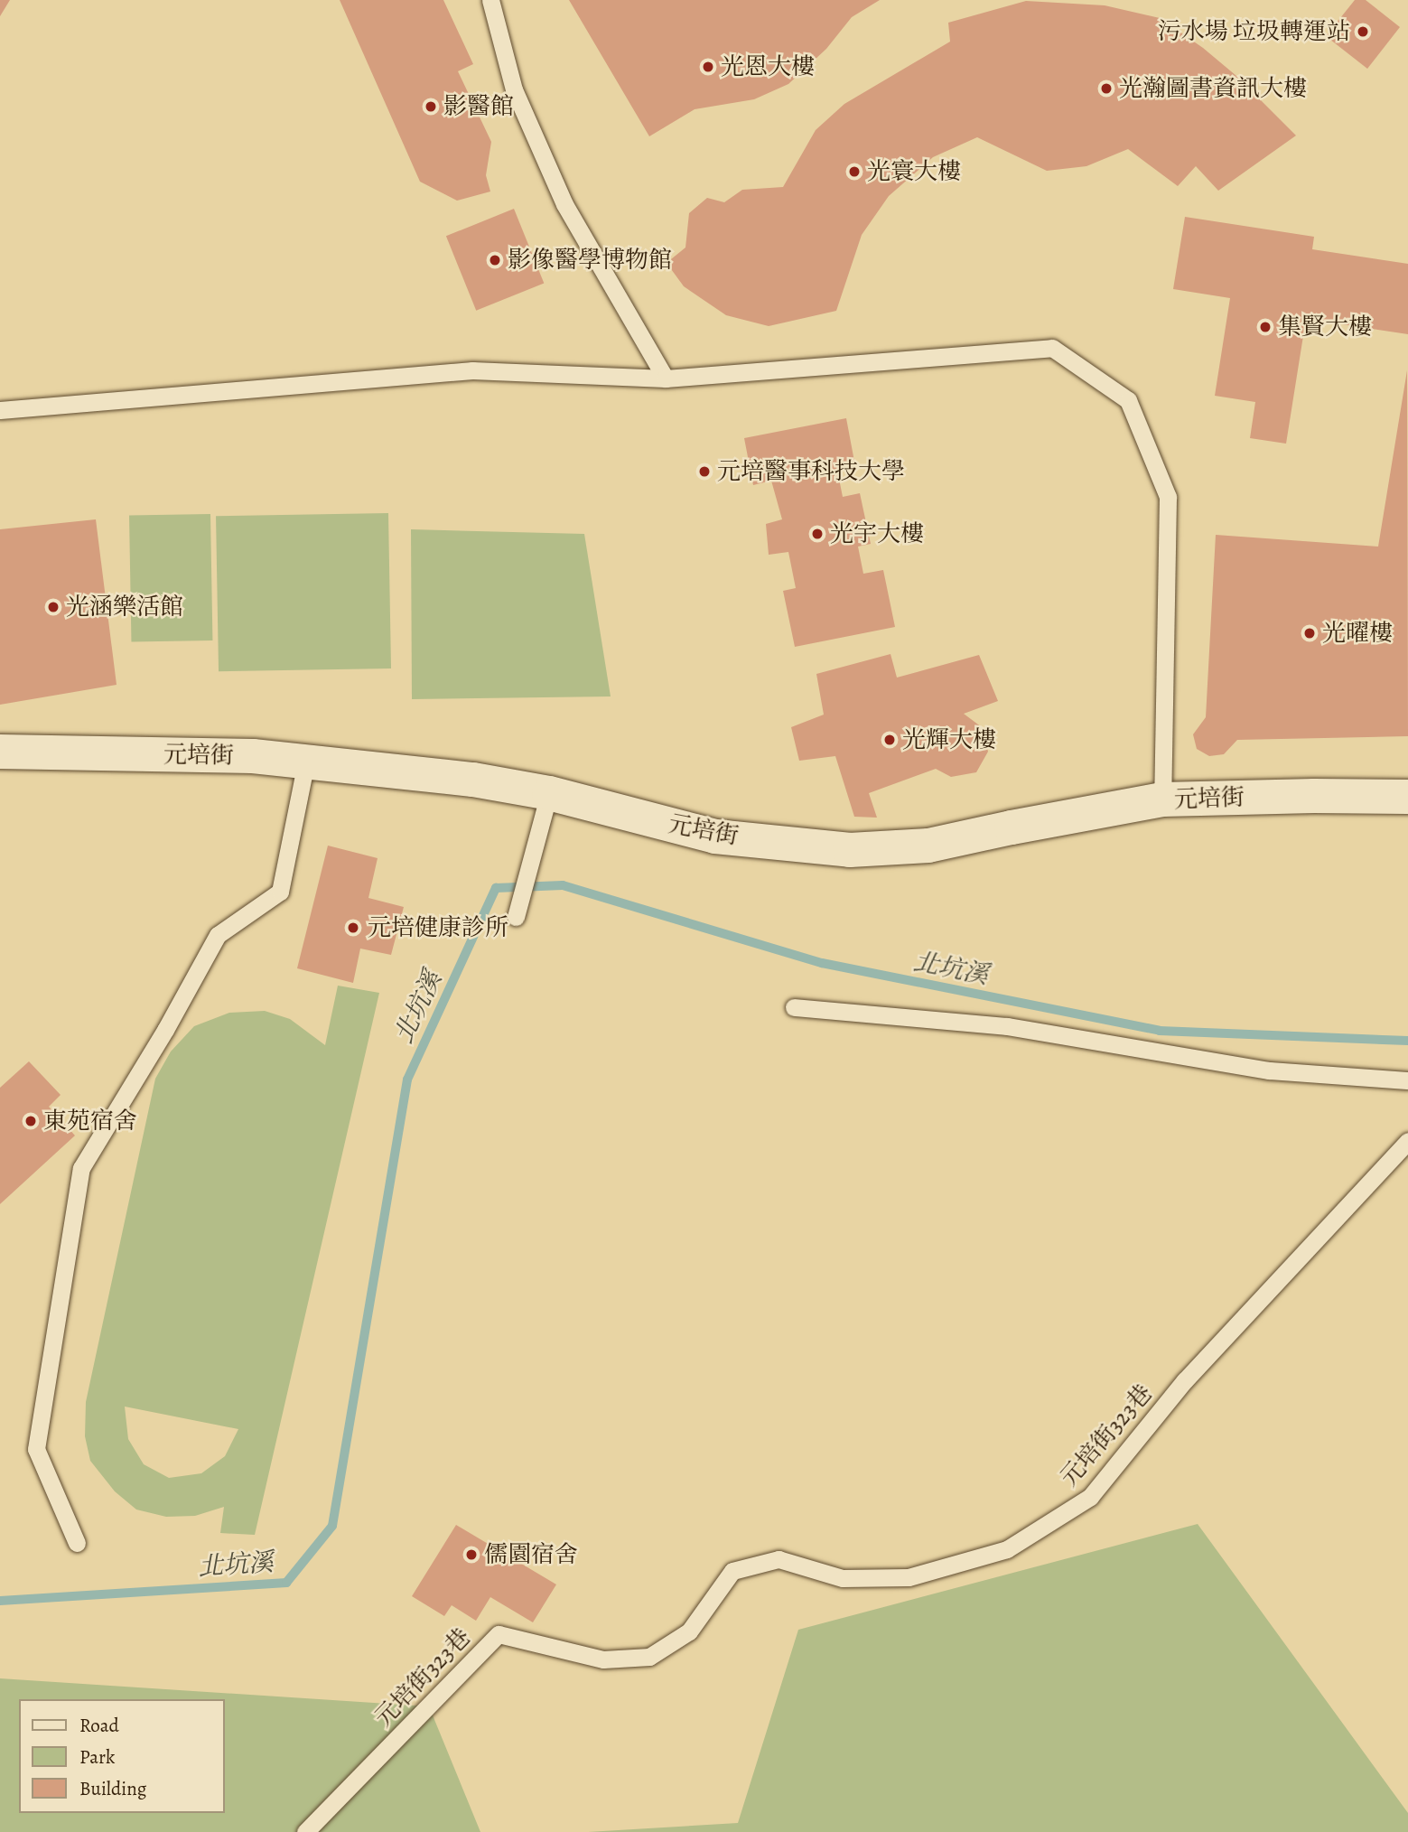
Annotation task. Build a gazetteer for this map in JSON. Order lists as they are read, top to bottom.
{
  "streets": {
    "street": ["元培街"],
    "lane": ["元培街323巷"]
  },
  "water": ["北坑溪"],
  "places": [
    "污水場 垃圾轉運站",
    "光恩大樓",
    "光瀚圖書資訊大樓",
    "影醫館",
    "光寰大樓",
    "影像醫學博物館",
    "集賢大樓",
    "元培醫事科技大學",
    "光宇大樓",
    "光涵樂活館",
    "光曜樓",
    "光輝大樓",
    "元培健康診所",
    "東苑宿舍",
    "儒園宿舍"
  ],
  "legend": ["Road", "Park", "Building"]
}
